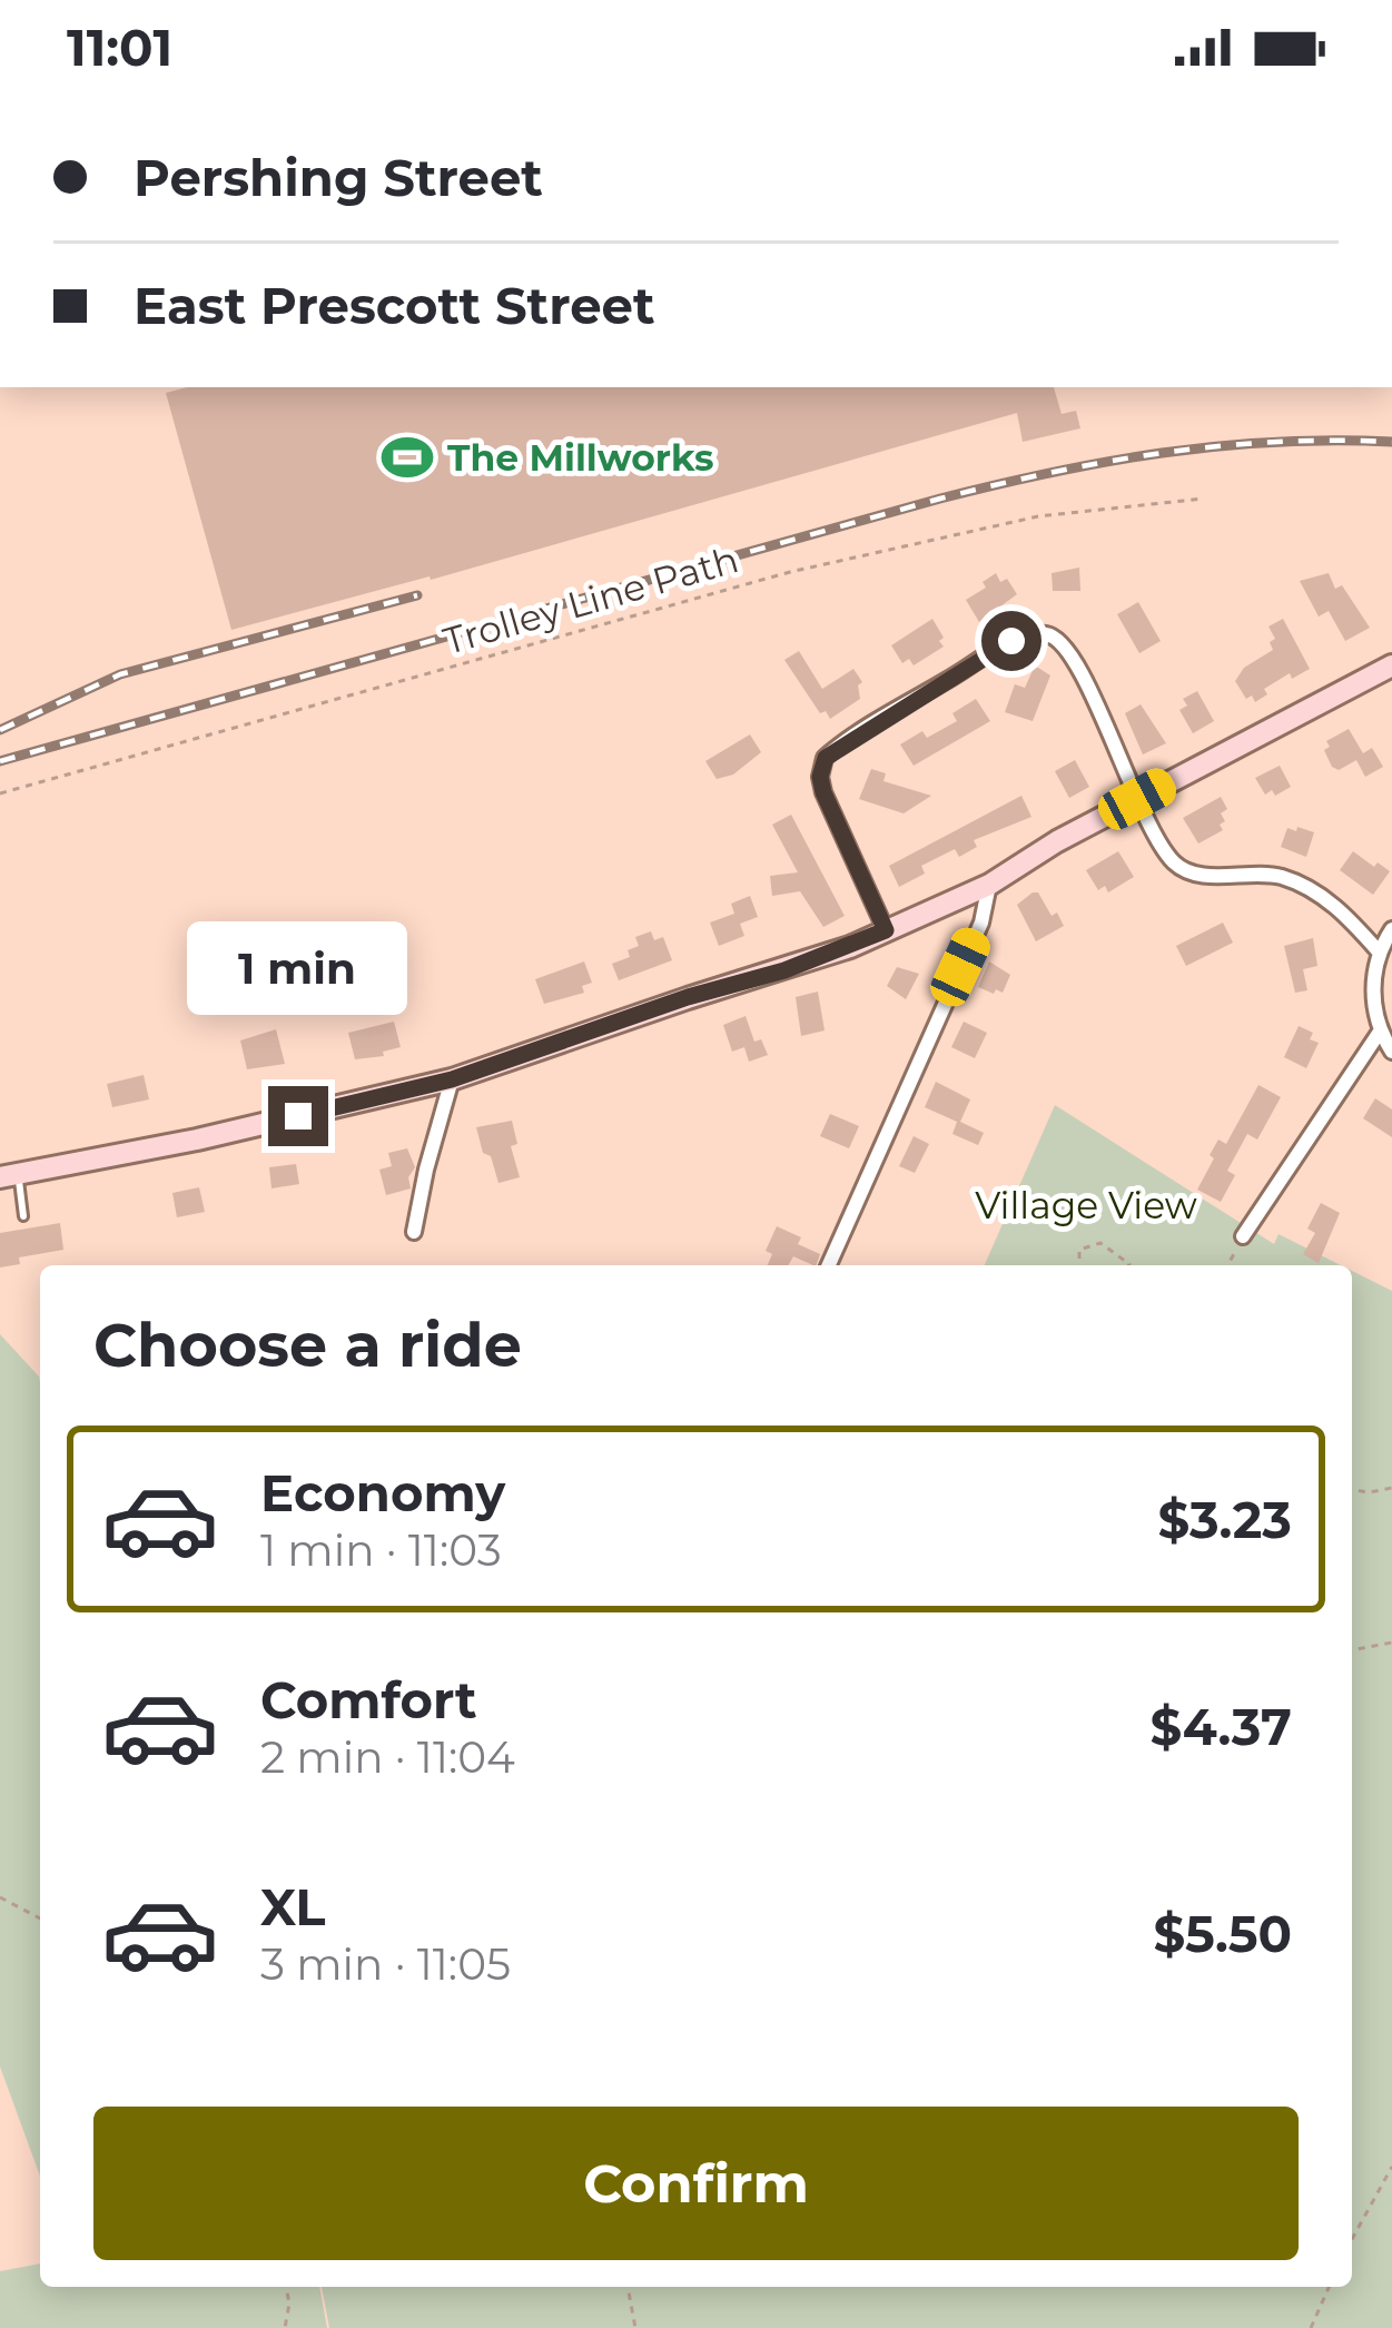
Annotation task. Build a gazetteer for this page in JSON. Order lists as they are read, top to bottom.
{
  "streets": {
    "path": ["Trolley Line Path"]
  },
  "parks": ["Village View"],
  "places": {
    "sports": ["The Millworks"]
  },
  "page": {
    "status": "11:01",
    "banner": ["Pershing Street", "East Prescott Street"],
    "bubble": "1 min",
    "heading": "Choose a ride",
    "list": [
      {
        "name": "Economy",
        "note": "1 min · 11:03",
        "value": "$3.23"
      },
      {
        "name": "Comfort",
        "note": "2 min · 11:04",
        "value": "$4.37"
      },
      {
        "name": "XL",
        "note": "3 min · 11:05",
        "value": "$5.50"
      }
    ],
    "buttons": "Confirm"
  }
}
